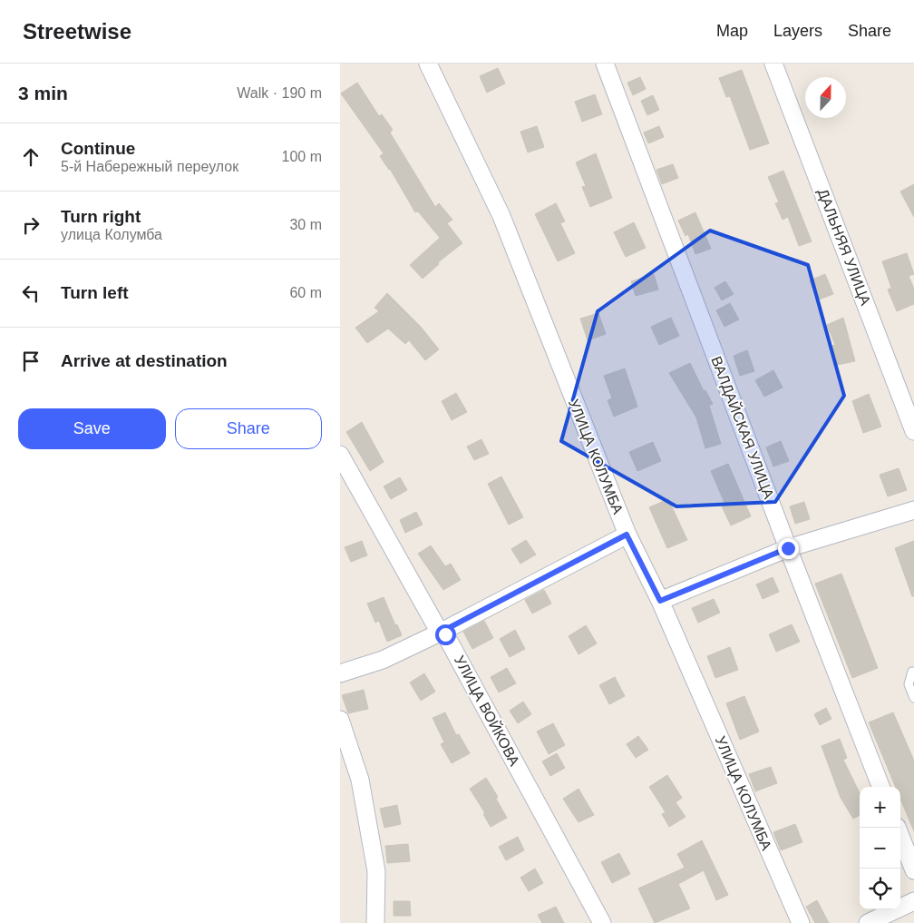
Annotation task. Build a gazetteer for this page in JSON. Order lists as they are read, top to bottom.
{
  "streets": {
    "street": [
      "ДАЛЬНЯЯ УЛИЦА",
      "ВАЛДАЙСКАЯ УЛИЦА",
      "УЛИЦА КОЛУМБА",
      "УЛИЦА ВОЙКОВА"
    ]
  },
  "north": "top",
  "page": {
    "header": "Streetwise",
    "nav": ["Map", "Layers", "Share"],
    "heading": ["3 min", "Walk · 190 m"],
    "list": [
      ["Continue", "5-й Набережный переулок", "100 m"],
      ["Turn right", "улица Колумба", "30 m"],
      ["Turn left", "60 m"],
      "Arrive at destination"
    ],
    "buttons": ["Save", "Share"],
    "map_buttons": ["+", "−"]
  }
}
